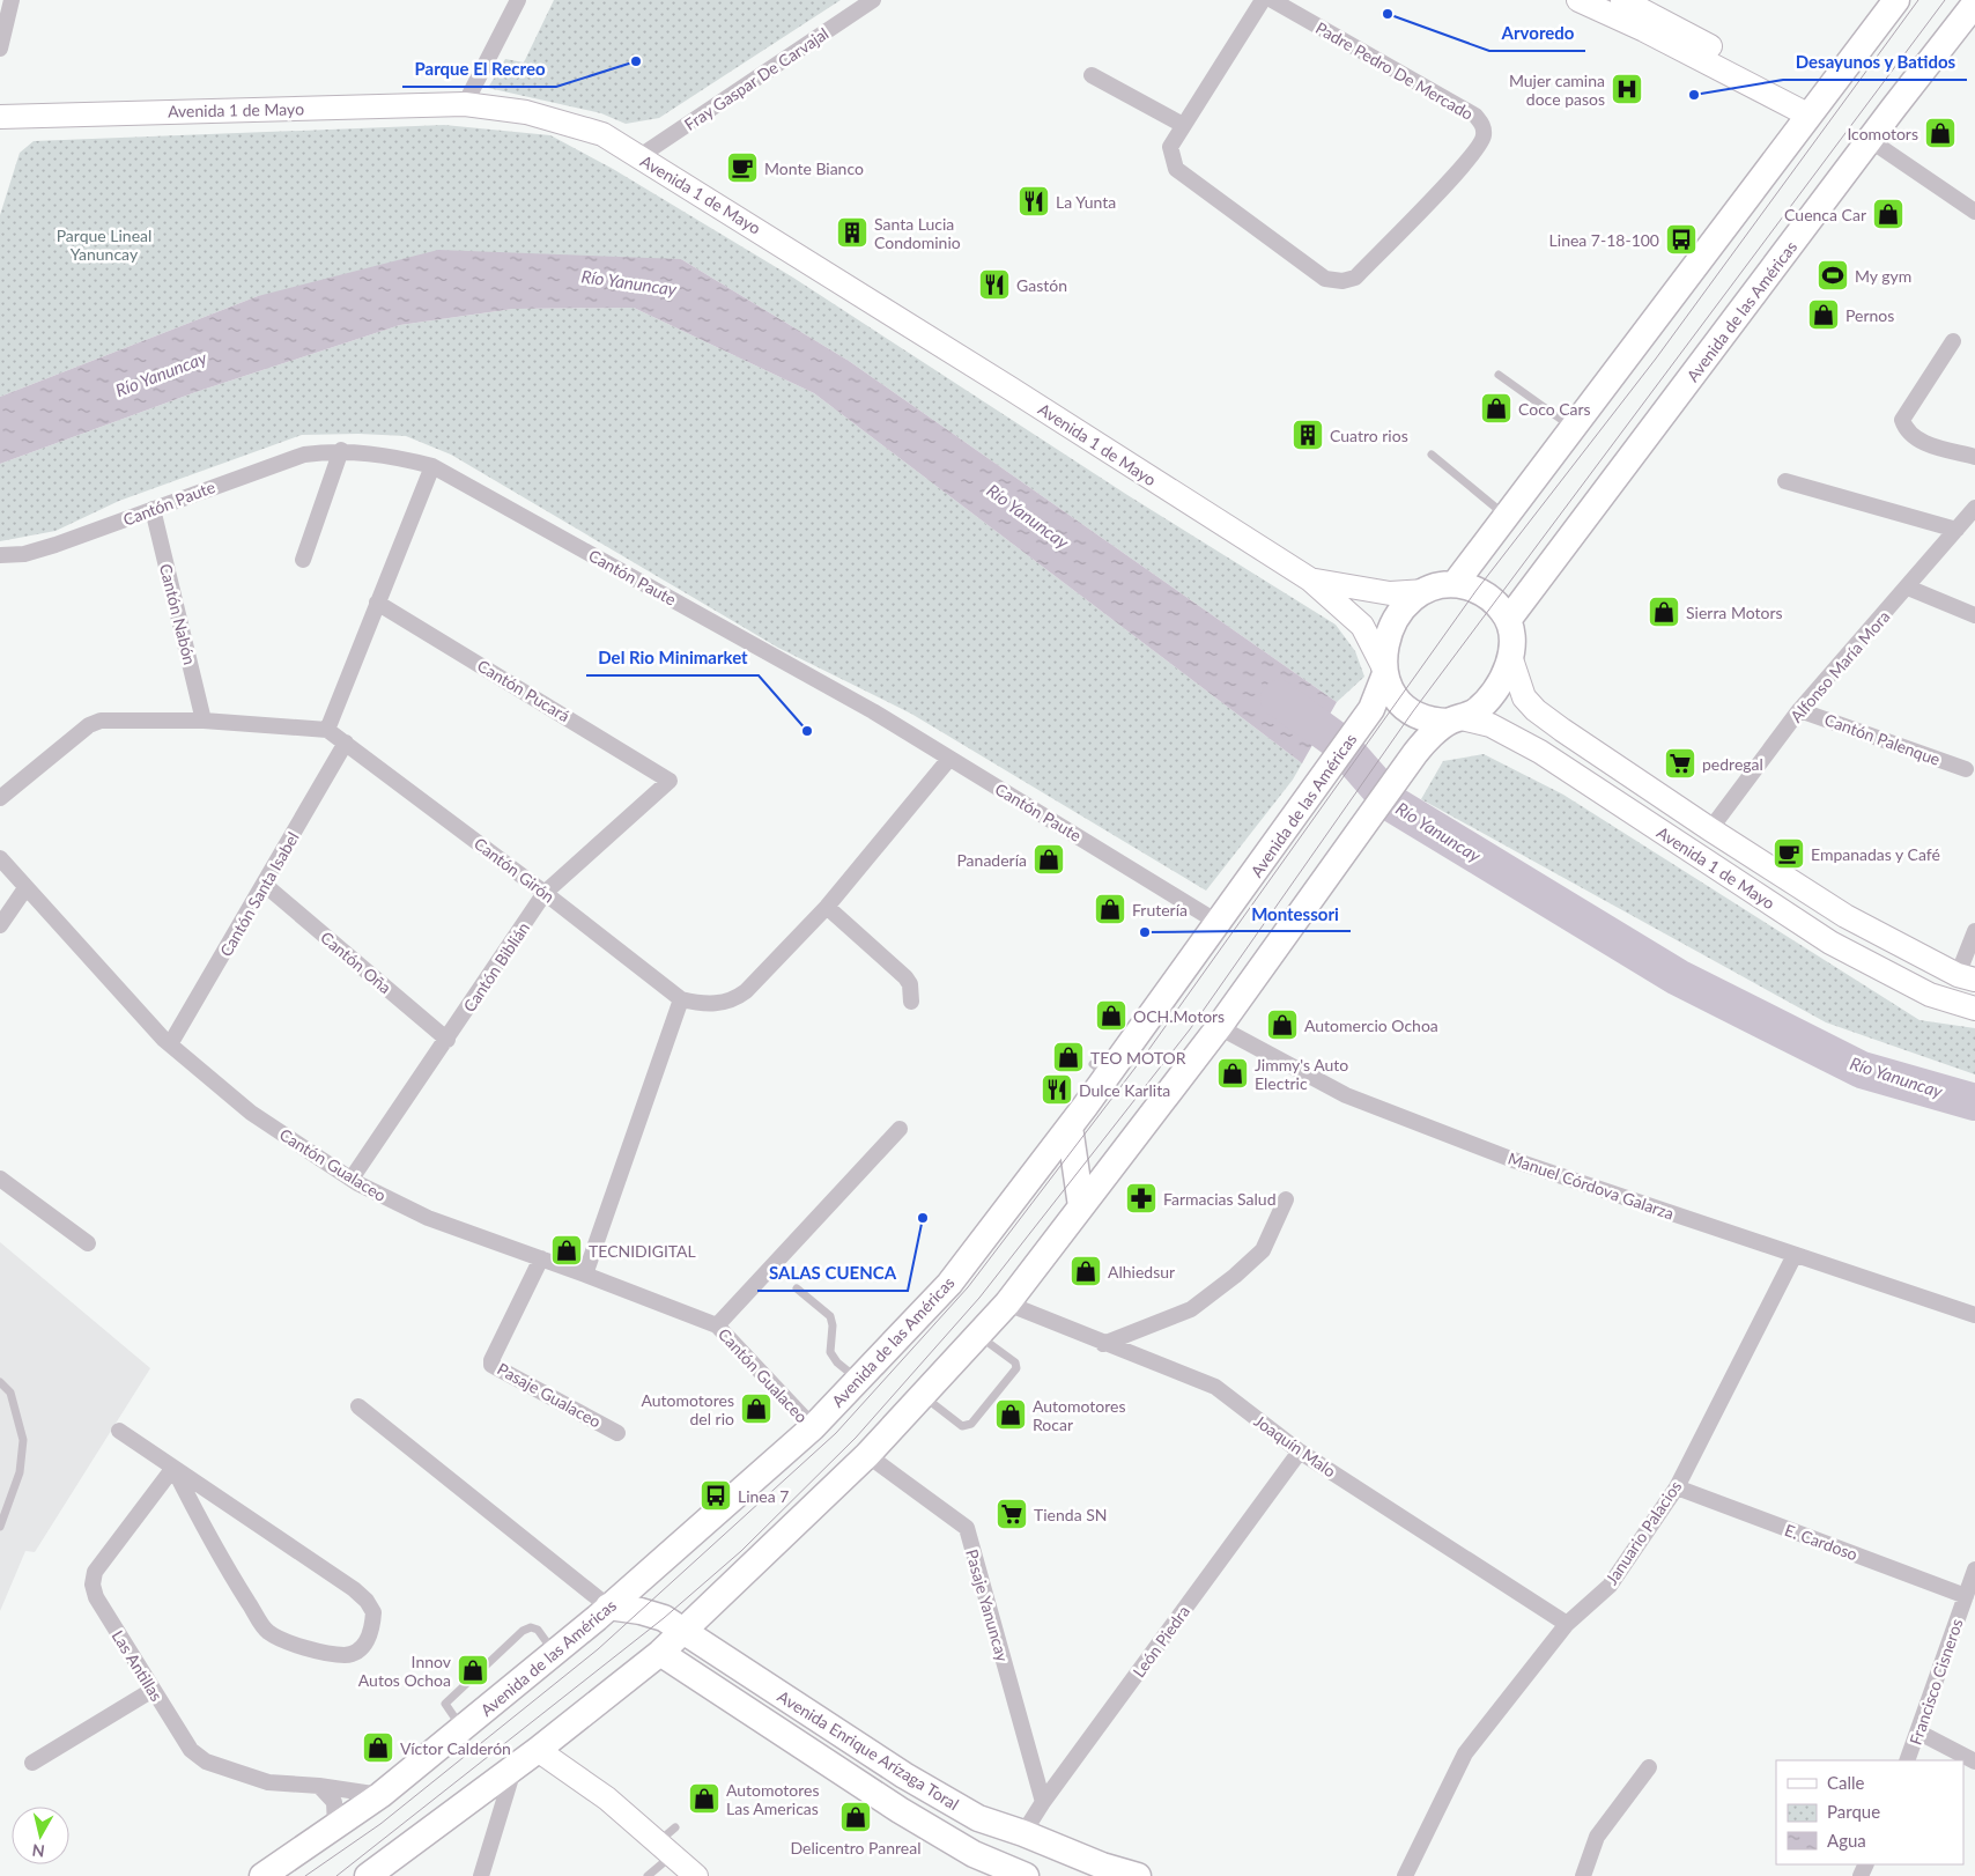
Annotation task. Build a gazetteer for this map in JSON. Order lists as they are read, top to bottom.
{
  "streets": {
    "main road": ["Avenida 1 de Mayo", "Avenida de las Américas", "Avenida Enrique Arízaga Toral"],
    "street": [
      "Padre Pedro De Mercado",
      "Fray Gaspar De Carvajal",
      "Cantón Paute",
      "Cantón Nabón",
      "Alfonso María Mora",
      "Cantón Pucará",
      "Cantón Palenque",
      "Cantón Girón",
      "Cantón Santa Isabel",
      "Cantón Oña",
      "Cantón Biblián",
      "Cantón Gualaceo",
      "Manuel Córdova Galarza",
      "Pasaje Gualaceo",
      "Joaquín Malo",
      "Januario Palacios",
      "E. Cardoso",
      "Pasaje Yanuncay",
      "León Piedra",
      "Las Antillas",
      "Francisco Cisneros"
    ]
  },
  "crossings": [
    ["Fray Gaspar De Carvajal", "Avenida 1 de Mayo"],
    ["Avenida 1 de Mayo", "Avenida de las Américas"],
    ["Avenida 1 de Mayo", "Alfonso María Mora"],
    ["Avenida de las Américas", "Cantón Paute"],
    ["Avenida de las Américas", "Cantón Gualaceo"],
    ["Avenida de las Américas", "Las Antillas"],
    ["Avenida de las Américas", "Avenida Enrique Arízaga Toral"],
    ["Cantón Paute", "Cantón Nabón"],
    ["Cantón Paute", "Cantón Girón"],
    ["Cantón Nabón", "Cantón Girón"],
    ["Alfonso María Mora", "Cantón Palenque"],
    ["Cantón Pucará", "Cantón Biblián"],
    ["Cantón Girón", "Cantón Santa Isabel"],
    ["Cantón Girón", "Cantón Biblián"],
    ["Cantón Santa Isabel", "Cantón Oña"],
    ["Cantón Santa Isabel", "Cantón Gualaceo"],
    ["Cantón Oña", "Cantón Biblián"],
    ["Cantón Biblián", "Cantón Gualaceo"],
    ["Cantón Gualaceo", "Pasaje Gualaceo"],
    ["Manuel Córdova Galarza", "Januario Palacios"],
    ["Joaquín Malo", "Januario Palacios"],
    ["Joaquín Malo", "León Piedra"],
    ["Januario Palacios", "E. Cardoso"],
    ["E. Cardoso", "Francisco Cisneros"],
    ["Pasaje Yanuncay", "León Piedra"],
    ["León Piedra", "Avenida Enrique Arízaga Toral"]
  ],
  "water": ["Río Yanuncay"],
  "parks": ["Parque Lineal Yanuncay"],
  "places": {
    "other": [
      "Arvoredo",
      "Parque El Recreo",
      "Desayunos y Batidos",
      "Del Rio Minimarket",
      "Montessori",
      "SALAS CUENCA"
    ],
    "hospital": ["Mujer camina doce pasos"],
    "shop": [
      "Icomotors",
      "Cuenca Car",
      "Pernos",
      "Coco Cars",
      "Sierra Motors",
      "Panadería",
      "Frutería",
      "OCH.Motors",
      "Automercio Ochoa",
      "TEO MOTOR",
      "Jimmy's Auto Electric",
      "TECNIDIGITAL",
      "Alhiedsur",
      "Automotores del rio",
      "Automotores Rocar",
      "Innov Autos Ochoa",
      "Víctor Calderón",
      "Automotores Las Americas",
      "Delicentro Panreal"
    ],
    "cafe": ["Monte Bianco", "Empanadas y Café"],
    "restaurant": ["La Yunta", "Gastón", "Dulce Karlita"],
    "building": ["Santa Lucia Condominio", "Cuatro rios"],
    "bus stop": ["Linea 7-18-100", "Linea 7"],
    "sports": ["My gym"],
    "supermarket": ["pedregal", "Tienda SN"],
    "pharmacy": ["Farmacias Salud"]
  },
  "legend": ["Calle", "Parque", "Agua"],
  "north": "bottom"
}
